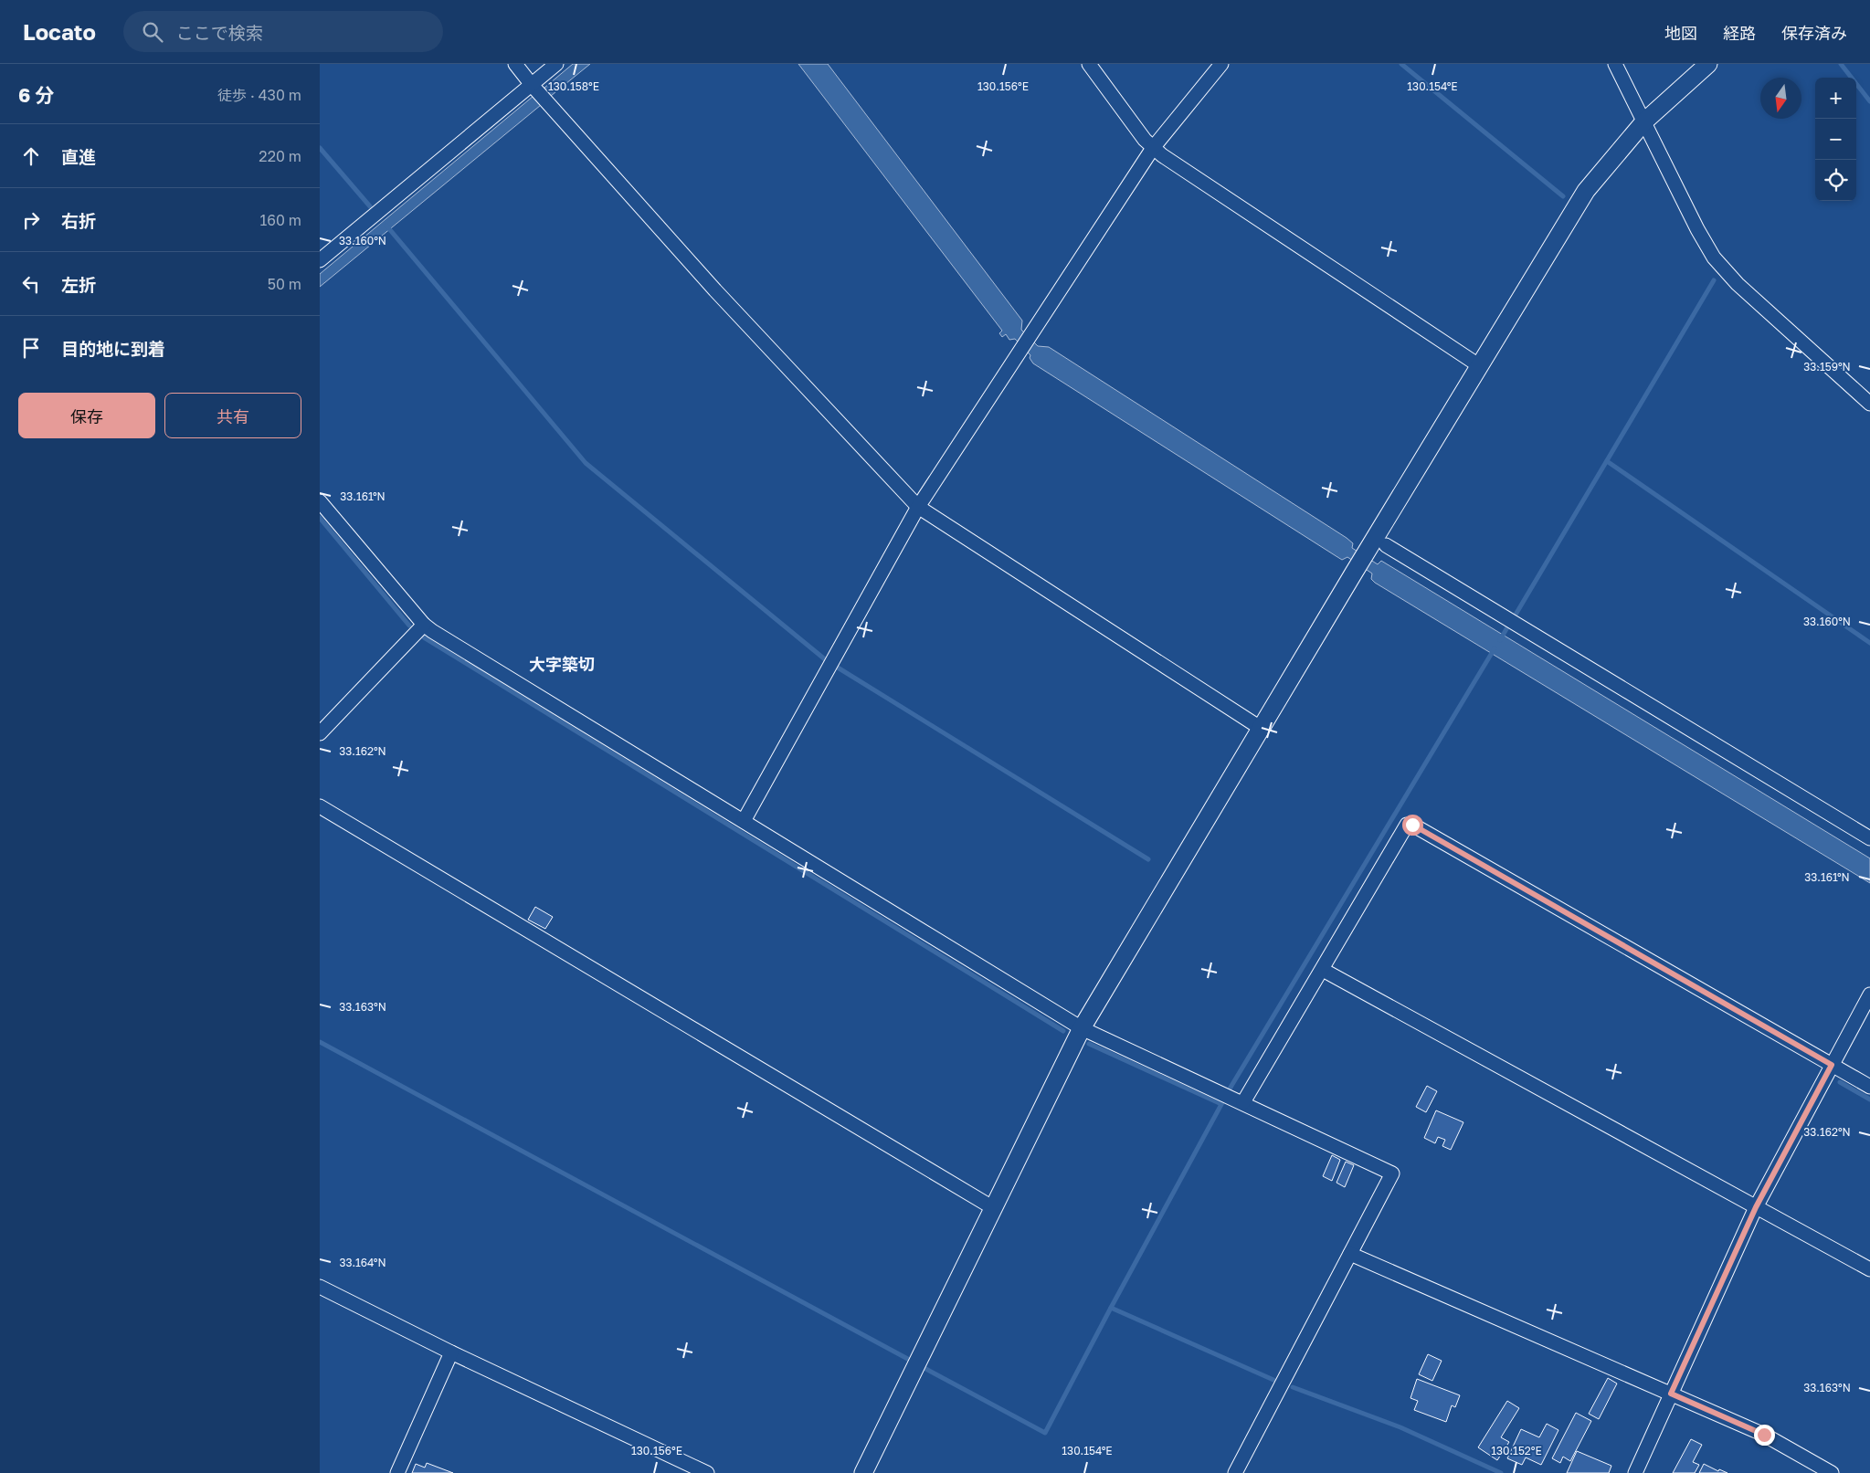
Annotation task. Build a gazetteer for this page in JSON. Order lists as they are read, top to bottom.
{
  "districts": ["大字築切"],
  "north": "bottom",
  "page": {
    "header": "Locato",
    "search": "ここで検索",
    "nav": ["地図", "経路", "保存済み"],
    "heading": ["6 分", "徒歩 · 430 m"],
    "map_buttons": ["+", "−"],
    "list": [
      ["直進", "220 m"],
      ["右折", "160 m"],
      ["左折", "50 m"],
      "目的地に到着"
    ],
    "buttons": ["保存", "共有"]
  },
  "coordinates": [
    "130.158°E",
    "130.156°E",
    "130.154°E",
    "33.160°N",
    "33.159°N",
    "33.161°N",
    "33.162°N",
    "33.163°N",
    "33.164°N",
    "130.152°E"
  ]
}
